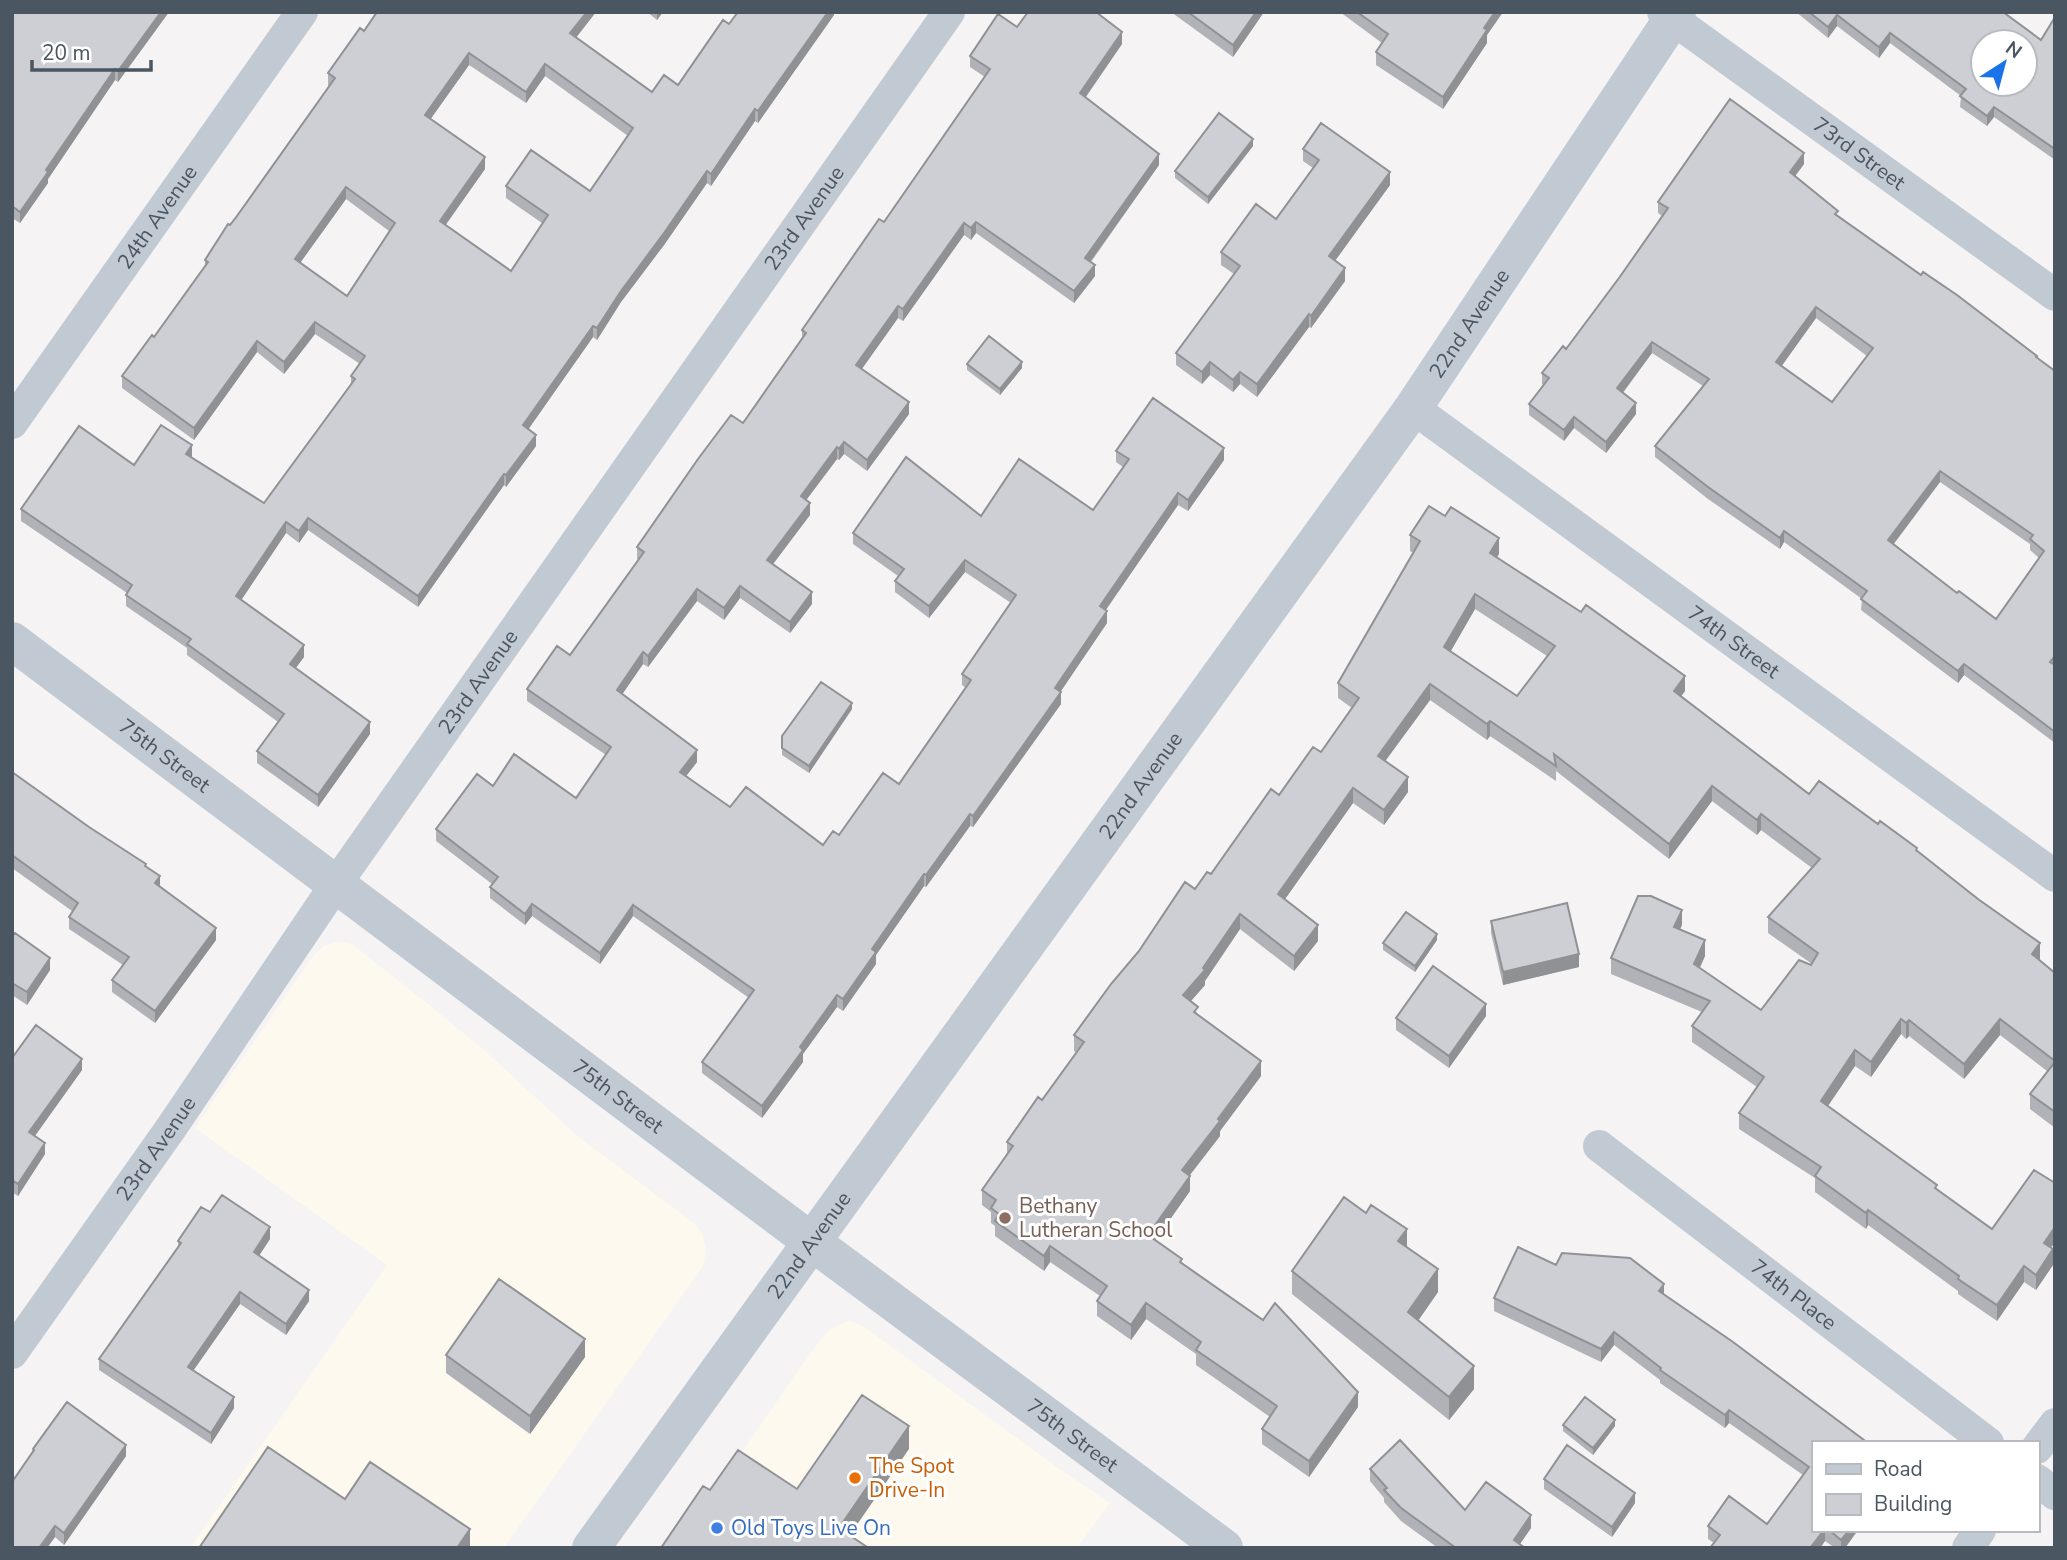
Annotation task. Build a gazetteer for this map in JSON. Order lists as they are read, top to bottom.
{
  "streets": {
    "street": [
      "73rd Street",
      "23rd Avenue",
      "24th Avenue",
      "22nd Avenue",
      "74th Street",
      "75th Street",
      "74th Place"
    ]
  },
  "crossings": [
    ["73rd Street", "22nd Avenue"],
    ["23rd Avenue", "75th Street"],
    ["22nd Avenue", "74th Street"],
    ["22nd Avenue", "75th Street"]
  ],
  "places": ["Bethany Lutheran School", "The Spot Drive-In", "Old Toys Live On"],
  "legend": ["Road", "Building"],
  "scale_bar": "20 m",
  "north": "top right"
}
